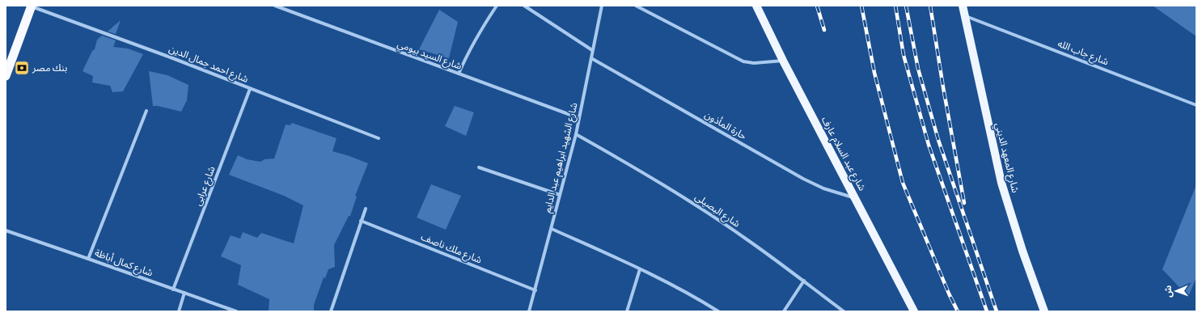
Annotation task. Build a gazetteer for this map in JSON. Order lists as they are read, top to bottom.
{
  "streets": {
    "main road": ["شارع عبد السلام عارف", "شارع المعهد الديني"],
    "street": [
      "شارع جاب الله",
      "شارع السيد بيومي",
      "شارع احمد جمال الدين",
      "حارة المأذون",
      "شارع الشهيد ابراهيم عبد الدايم",
      "شارع عرابى",
      "شارع البصيلى",
      "شارع ملك ناصف",
      "شارع كمال أباظة"
    ]
  },
  "crossings": [
    ["شارع جاب الله", "شارع المعهد الديني"],
    ["شارع السيد بيومي", "شارع الشهيد ابراهيم عبد الدايم"],
    ["شارع احمد جمال الدين", "شارع عرابى"],
    ["حارة المأذون", "شارع عبد السلام عارف"],
    ["حارة المأذون", "شارع الشهيد ابراهيم عبد الدايم"],
    ["شارع الشهيد ابراهيم عبد الدايم", "شارع البصيلى"],
    ["شارع الشهيد ابراهيم عبد الدايم", "شارع ملك ناصف"],
    ["شارع عرابى", "شارع كمال أباظة"]
  ],
  "places": {
    "bank": ["بنك مصر"]
  },
  "north": "left"
}
